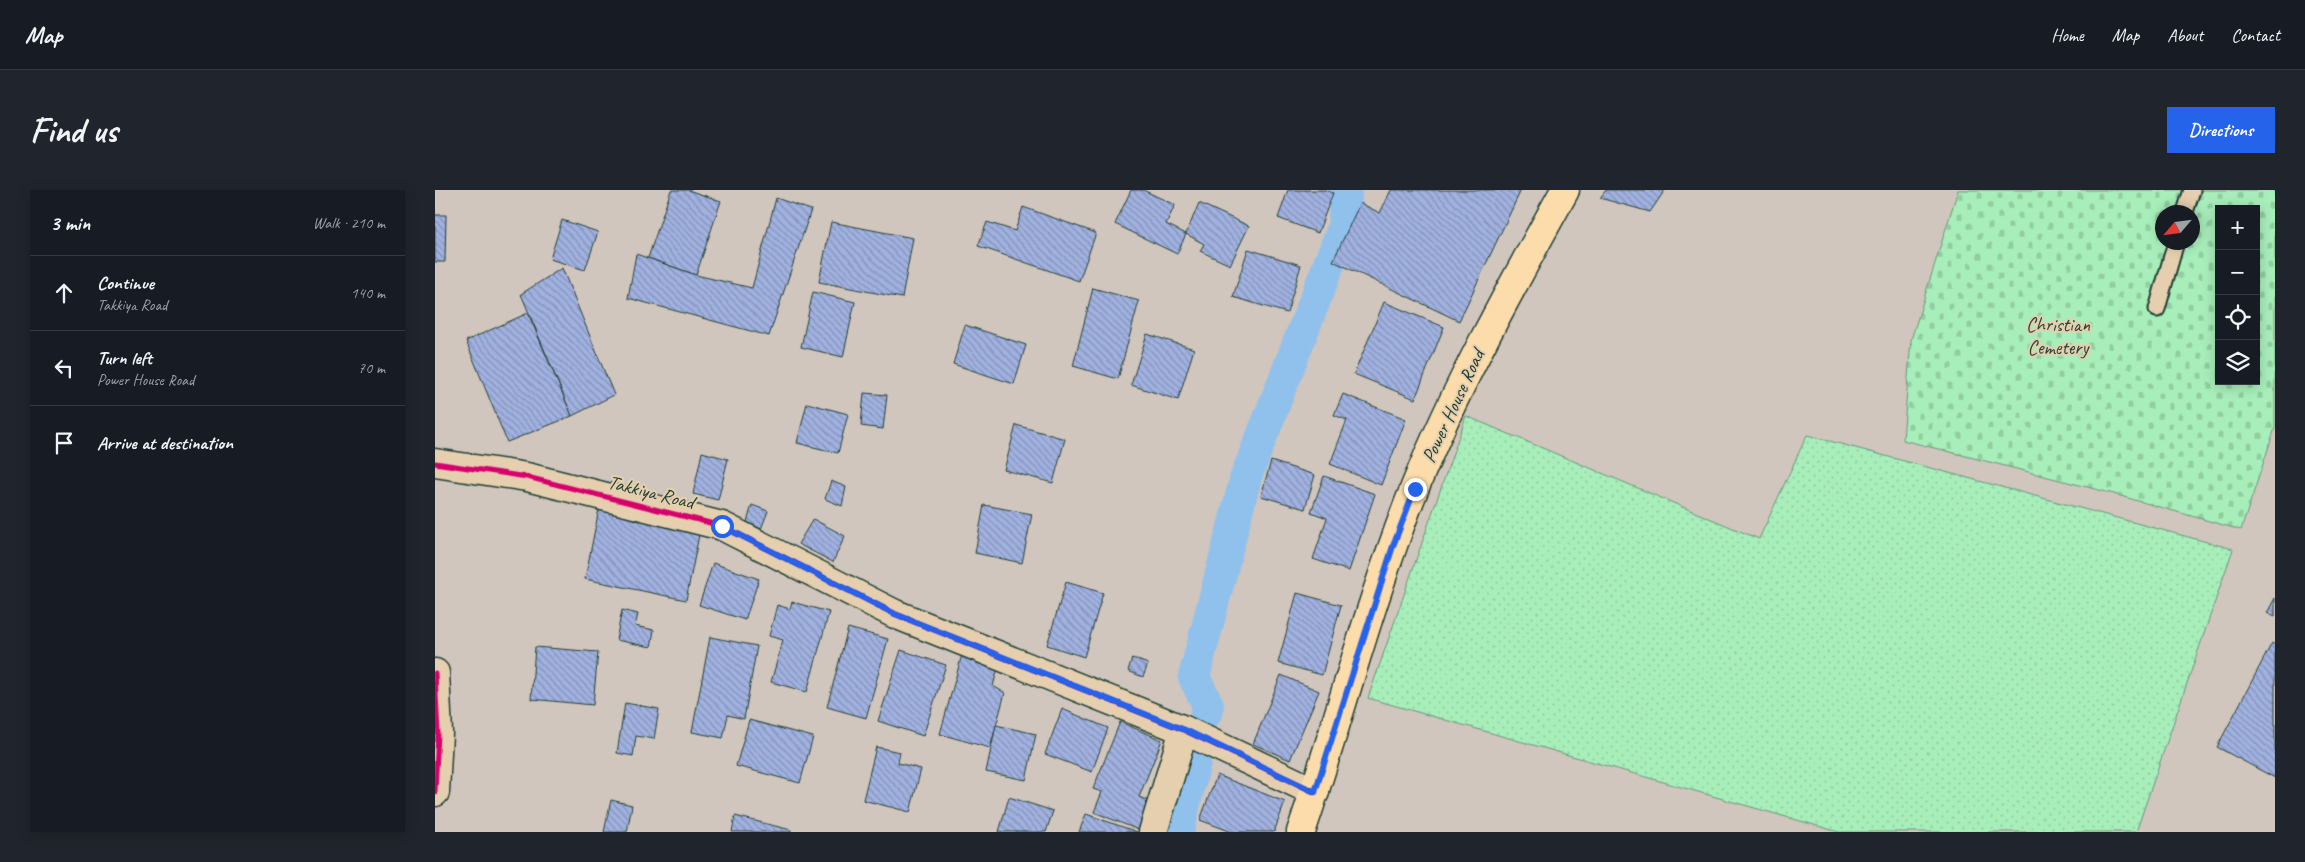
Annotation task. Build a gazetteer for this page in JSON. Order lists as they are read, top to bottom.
{
  "streets": {
    "main road": ["Power House Road"],
    "street": ["Takkiya Road"]
  },
  "crossings": [
    ["Power House Road", "Takkiya Road"]
  ],
  "parks": ["Christian Cemetery"],
  "north": "bottom left",
  "page": {
    "header": "Map",
    "nav": [
      "Home",
      "Map",
      "About",
      "Contact"
    ],
    "buttons": "Directions",
    "title": "Find us",
    "heading": ["3 min", "Walk · 210 m"],
    "map_buttons": ["+", "−"],
    "list": [
      ["Continue", "Takkiya Road", "140 m"],
      ["Turn left", "Power House Road", "70 m"],
      "Arrive at destination"
    ]
  }
}
